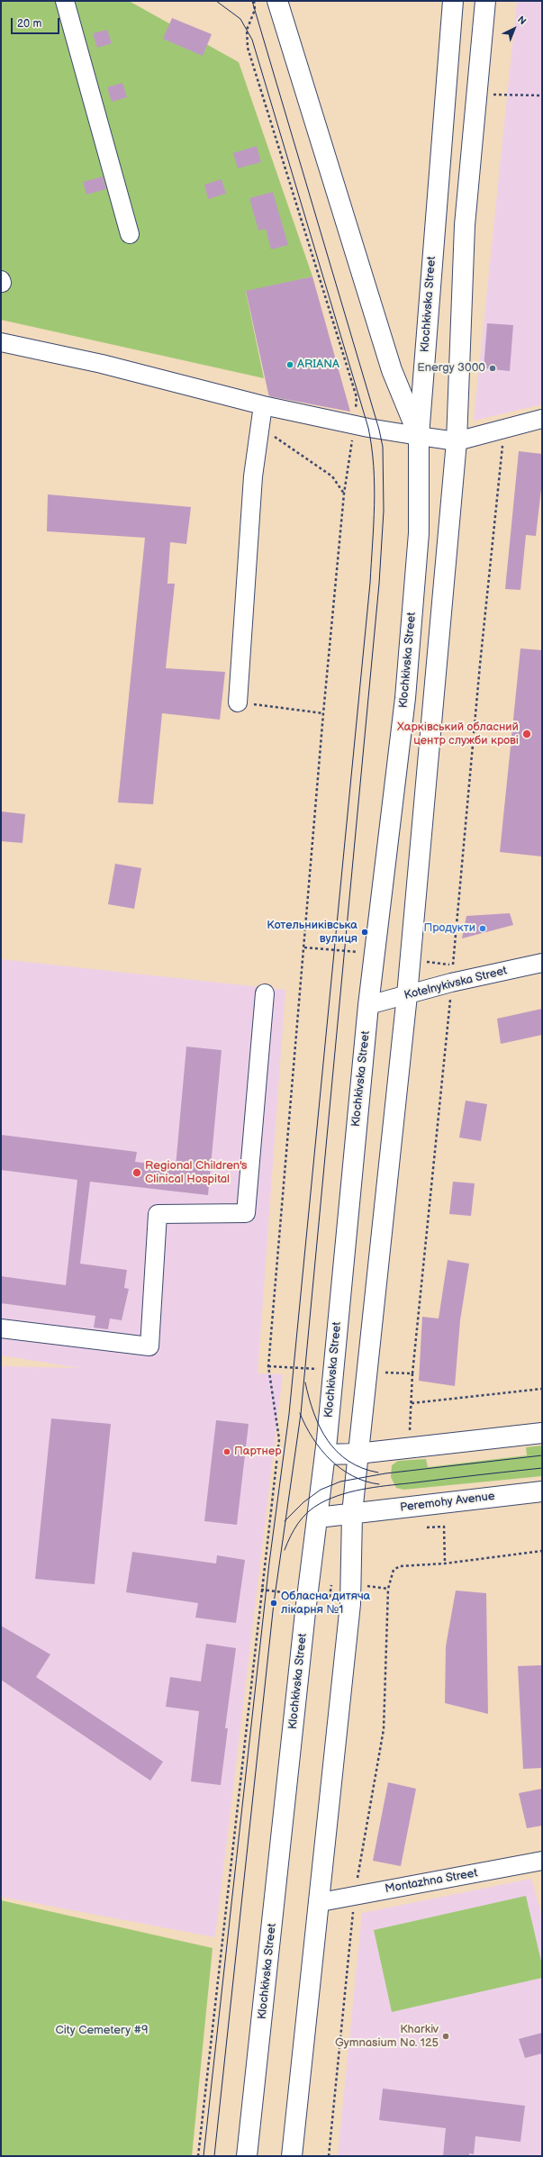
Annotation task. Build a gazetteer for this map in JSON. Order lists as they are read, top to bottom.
{
  "streets": {
    "main road": ["Klochkivska Street", "Peremohy Avenue"],
    "street": ["Kotelnykivska Street", "Montazhna Street"]
  },
  "crossings": [
    ["Klochkivska Street", "Kotelnykivska Street"],
    ["Klochkivska Street", "Peremohy Avenue"]
  ],
  "parks": ["City Cemetery #9"],
  "places": [
    "ARIANA",
    "Energy 3000",
    "Харківський обласний центр служби крові",
    "Продукти",
    "Котельниківська вулиця",
    "Regional Children's Clinical Hospital",
    "Партнер",
    "Обласна дитяча лікарня №1",
    "Kharkiv Gymnasium No. 125"
  ],
  "scale_bar": "20 m",
  "north": "top right"
}
